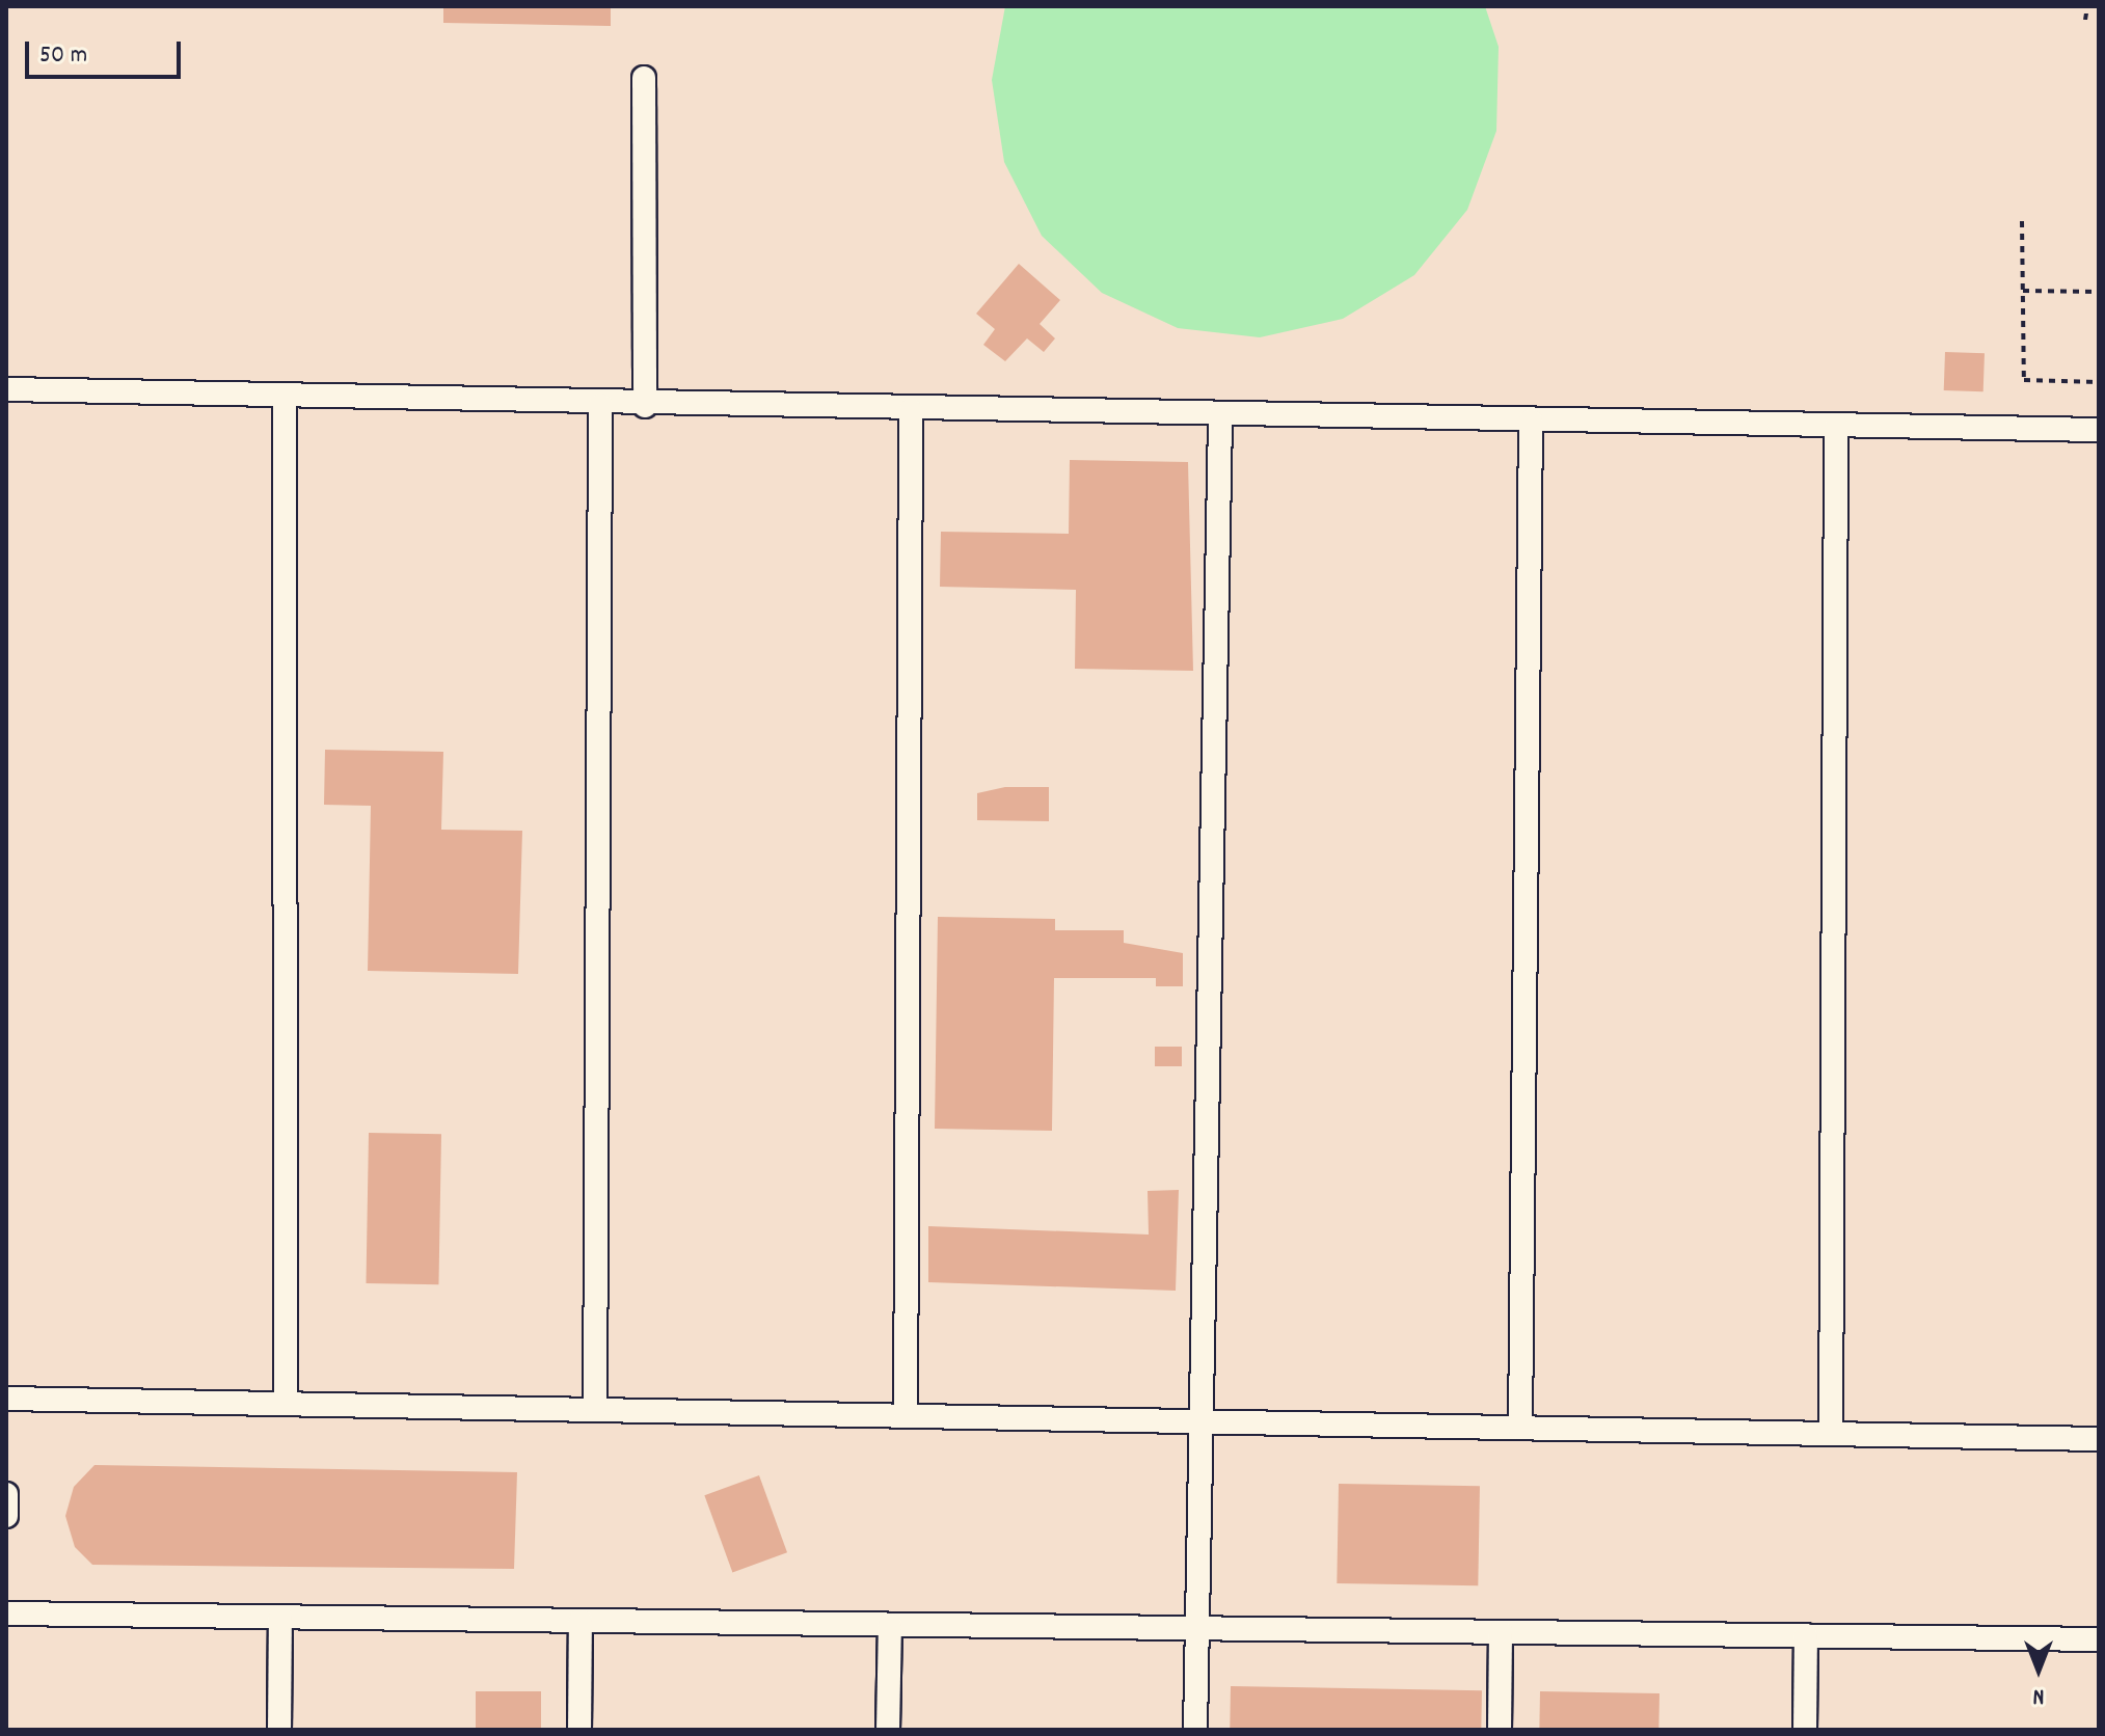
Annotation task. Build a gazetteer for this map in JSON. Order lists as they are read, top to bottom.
{
  "scale_bar": "50 m",
  "north": "bottom"
}
